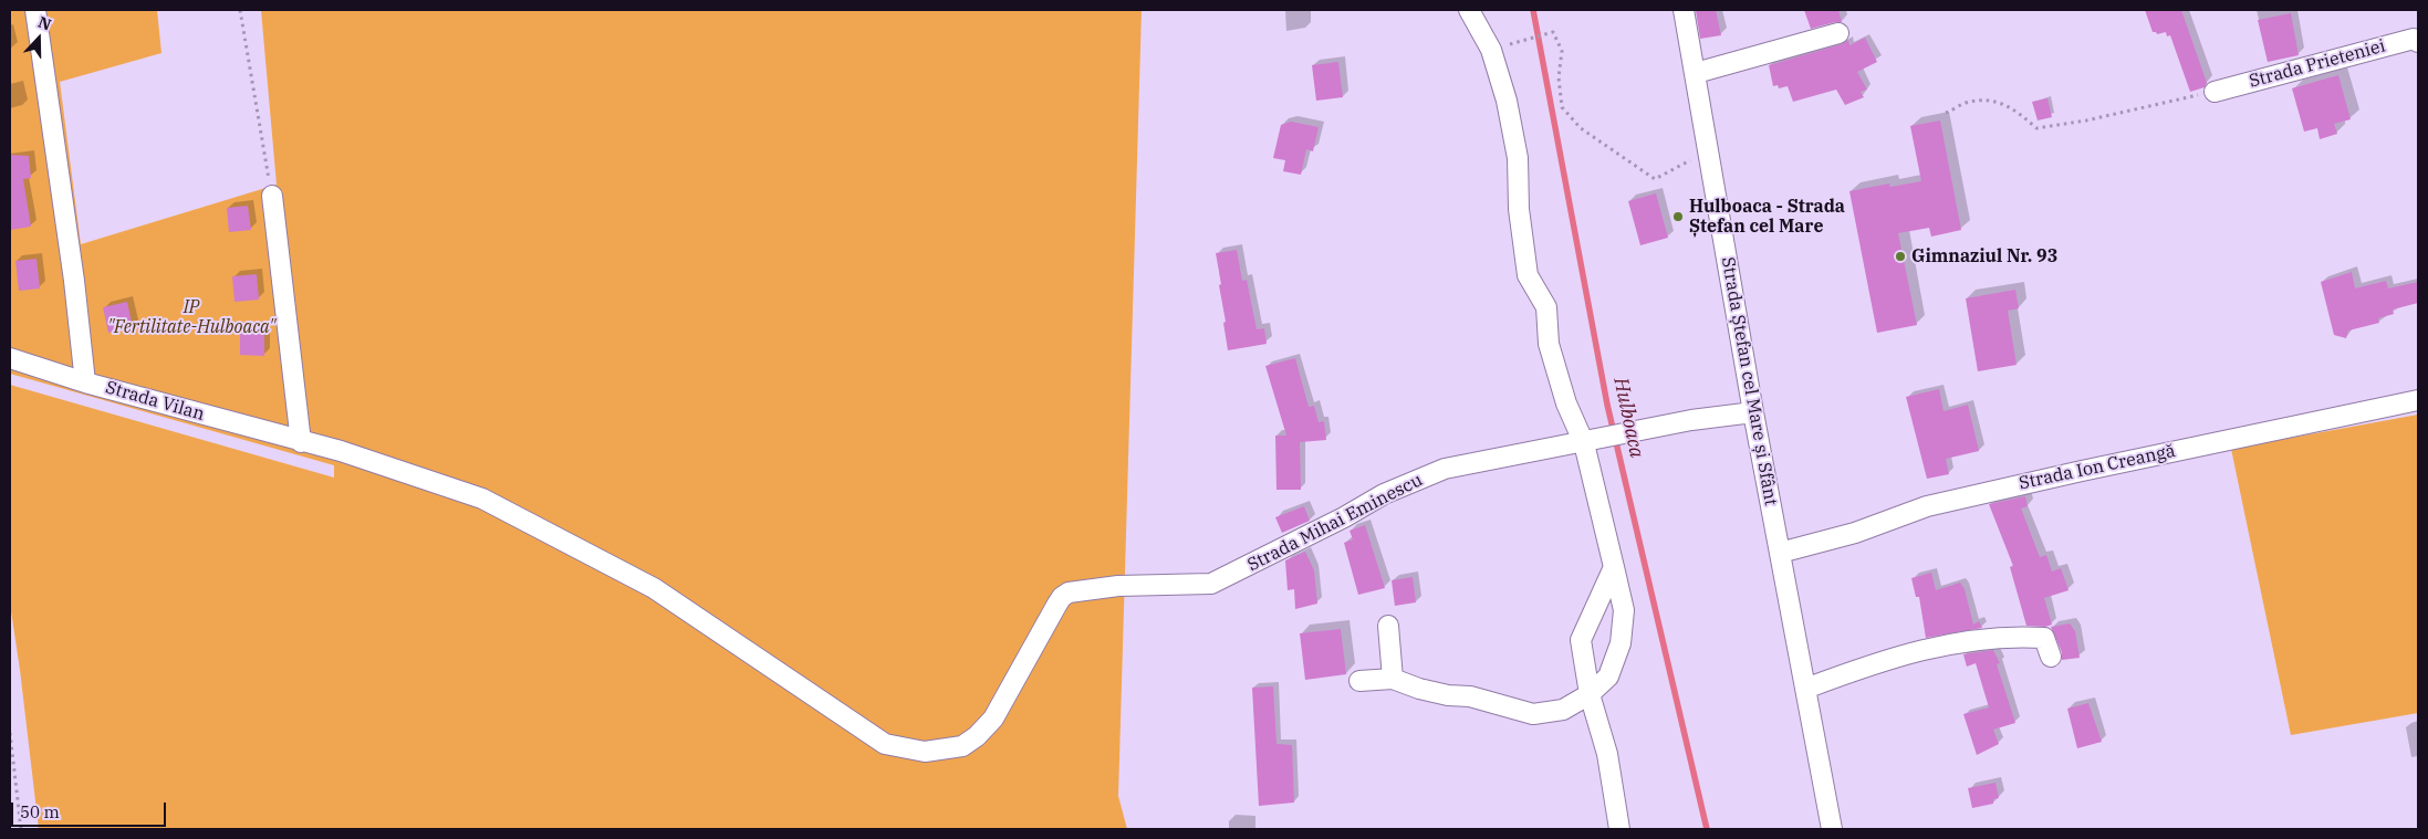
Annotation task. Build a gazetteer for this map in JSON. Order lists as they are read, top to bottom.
{
  "streets": {
    "street": [
      "Strada Prieteniei",
      "Strada Ștefan cel Mare și Sfânt",
      "Strada Vilan",
      "Strada Ion Creangă",
      "Strada Mihai Eminescu"
    ]
  },
  "crossings": [
    ["Strada Ștefan cel Mare și Sfânt", "Strada Ion Creangă"],
    ["Strada Ștefan cel Mare și Sfânt", "Strada Mihai Eminescu"],
    ["Strada Vilan", "Strada Mihai Eminescu"]
  ],
  "water": ["Hulboaca"],
  "parks": ["IP \"Fertilitate-Hulboaca\""],
  "places": ["Hulboaca - Strada Ștefan cel Mare", "Gimnaziul Nr. 93"],
  "scale_bar": "50 m",
  "north": "top"
}
